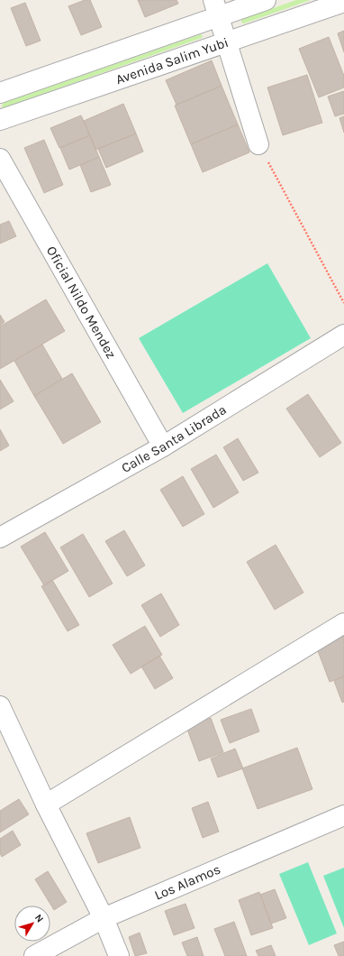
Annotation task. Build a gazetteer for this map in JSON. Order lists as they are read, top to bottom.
{
  "streets": {
    "street": [
      "Avenida Salim Yubi",
      "Oficial Nildo Mendez",
      "Calle Santa Librada",
      "Los Alamos"
    ]
  },
  "crossings": [
    ["Oficial Nildo Mendez", "Calle Santa Librada"]
  ],
  "north": "top right"
}
